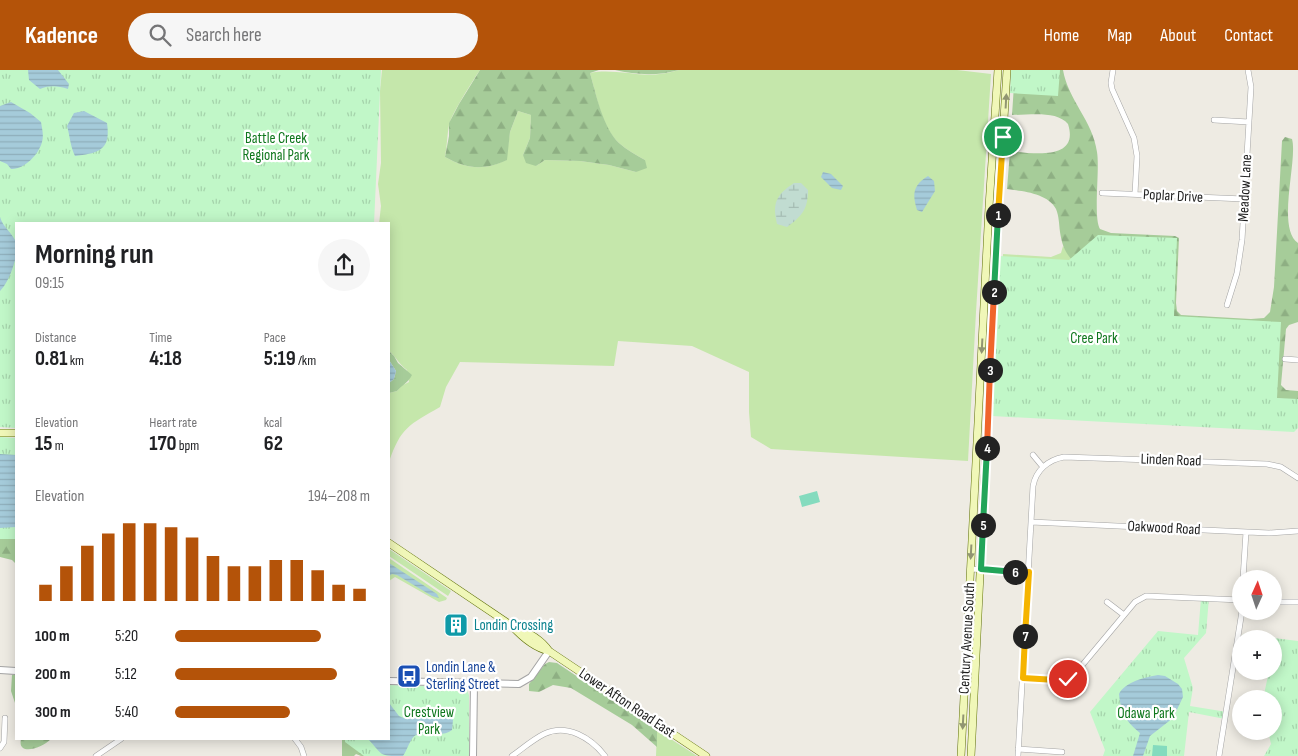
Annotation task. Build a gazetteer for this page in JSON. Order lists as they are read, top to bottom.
{
  "streets": {
    "main road": ["Century Avenue South", "Lower Afton Road East"],
    "street": [
      "Meadow Lane",
      "Poplar Drive",
      "Linden Road",
      "Oakwood Road"
    ]
  },
  "crossings": [
    ["Meadow Lane", "Poplar Drive"]
  ],
  "parks": [
    "Battle Creek Regional Park",
    "Cree Park",
    "Crestview Park",
    "Odawa Park"
  ],
  "places": {
    "building": ["Londin Crossing"],
    "bus stop": ["Londin Lane & Sterling Street"]
  },
  "north": "top",
  "page": {
    "header": "Kadence",
    "search": "Search here",
    "nav": [
      "Home",
      "Map",
      "About",
      "Contact"
    ],
    "pins": [
      "1",
      "2",
      "3",
      "4",
      "5",
      "6",
      "7"
    ],
    "heading": ["Morning run", "09:15"],
    "stats": [
      ["Distance", "0.81 km"],
      ["Time", "4:18"],
      ["Pace", "5:19 /km"],
      ["Elevation", "15 m"],
      ["Heart rate", "170 bpm"],
      ["kcal", "62"]
    ],
    "chart": ["Elevation", "194–208 m"],
    "map_buttons": ["+", "−"],
    "list": [
      {
        "name": "100 m",
        "note": "5:20"
      },
      {
        "name": "200 m",
        "note": "5:12"
      },
      {
        "name": "300 m",
        "note": "5:40"
      }
    ]
  }
}
